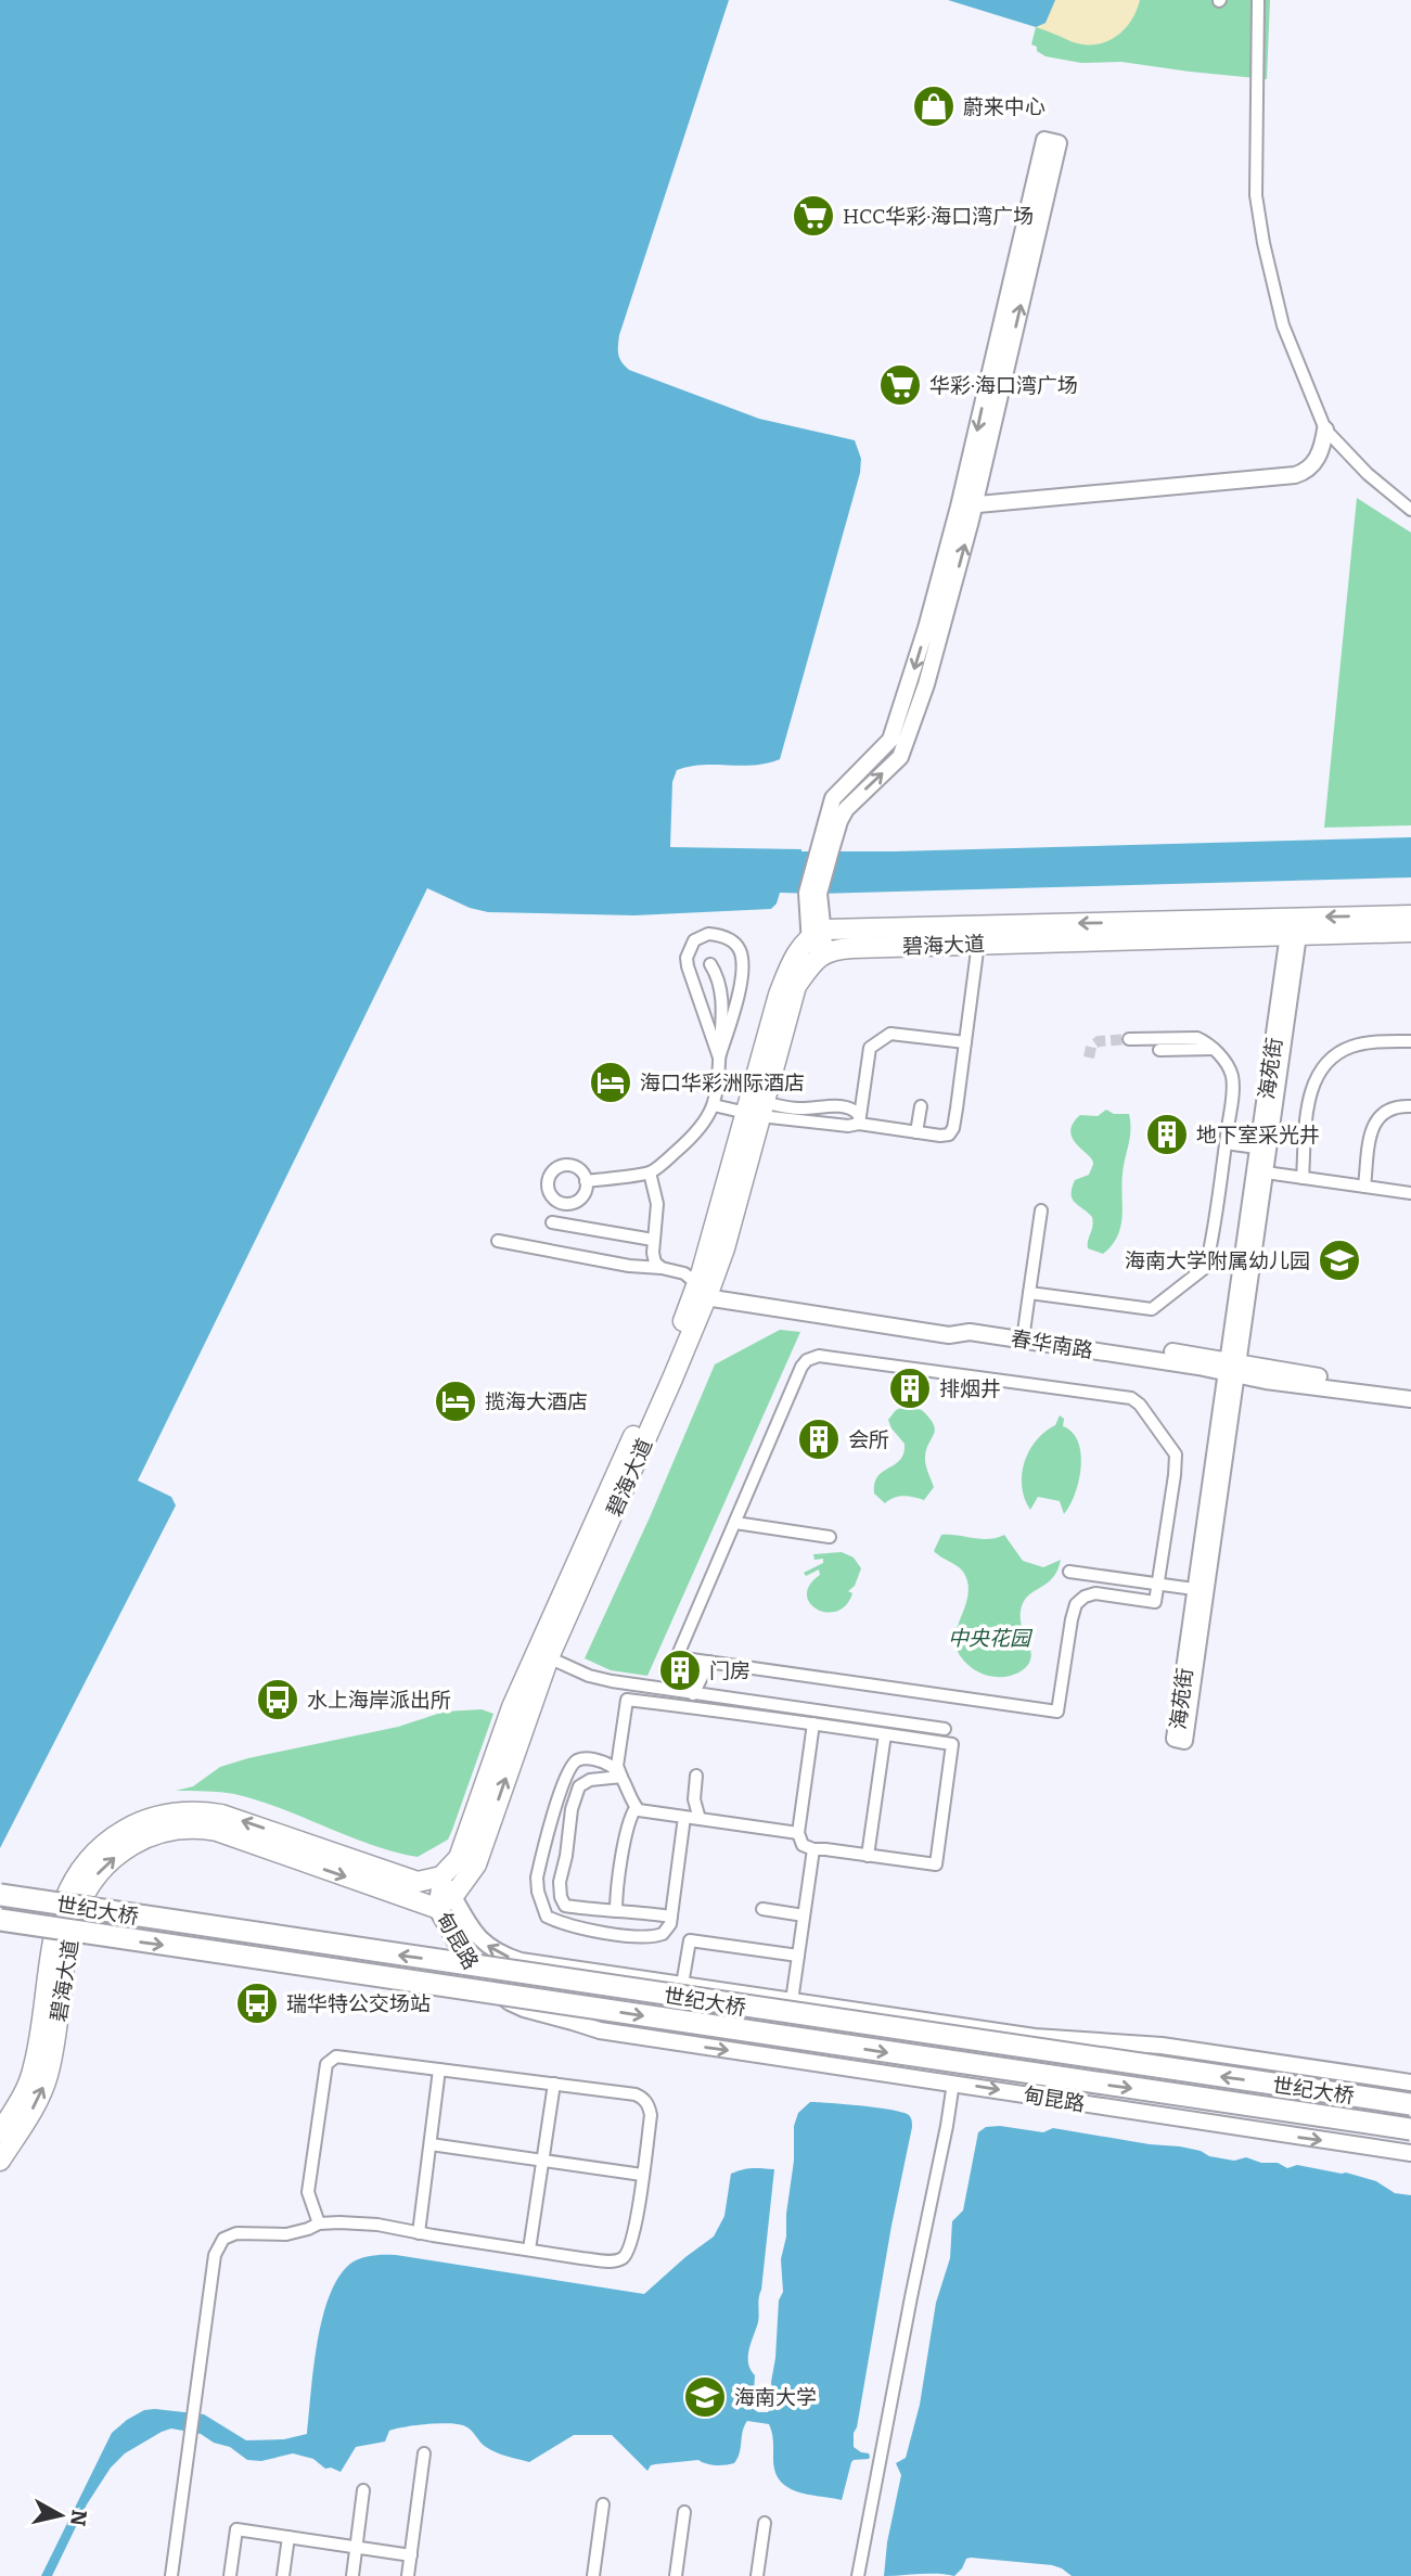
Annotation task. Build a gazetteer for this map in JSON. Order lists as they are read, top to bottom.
{
  "streets": {
    "highway": ["世纪大桥"],
    "main road": ["碧海大道"],
    "street": ["海苑街", "春华南路", "甸昆路"]
  },
  "crossings": [
    ["碧海大道", "海苑街"],
    ["碧海大道", "春华南路"],
    ["碧海大道", "甸昆路"],
    ["海苑街", "春华南路"]
  ],
  "parks": ["中央花园"],
  "places": {
    "shop": ["蔚来中心"],
    "supermarket": ["HCC华彩·海口湾广场", "华彩·海口湾广场"],
    "hotel": ["海口华彩洲际酒店", "揽海大酒店"],
    "building": [
      "地下室采光井",
      "排烟井",
      "会所",
      "门房"
    ],
    "school or university": ["海南大学附属幼儿园", "海南大学"],
    "bus stop": ["水上海岸派出所", "瑞华特公交场站"]
  },
  "north": "right"
}
